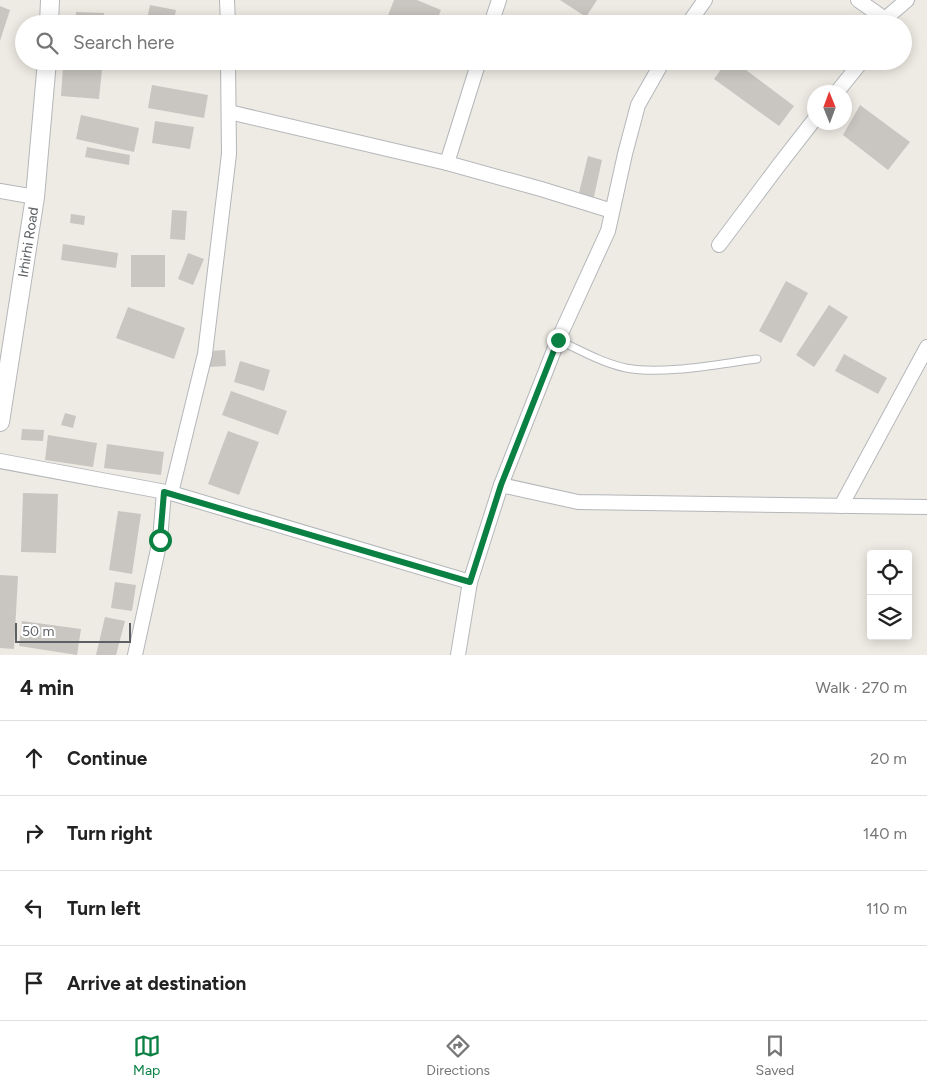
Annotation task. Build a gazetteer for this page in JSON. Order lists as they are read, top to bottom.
{
  "streets": {
    "street": ["Irhirhi Road"]
  },
  "scale_bar": "50 m",
  "north": "top",
  "page": {
    "search": "Search here",
    "scale": "50 m",
    "heading": ["4 min", "Walk · 270 m"],
    "list": [
      ["Continue", "20 m"],
      ["Turn right", "140 m"],
      ["Turn left", "110 m"],
      "Arrive at destination"
    ],
    "nav": ["Map", "Directions", "Saved"]
  }
}
